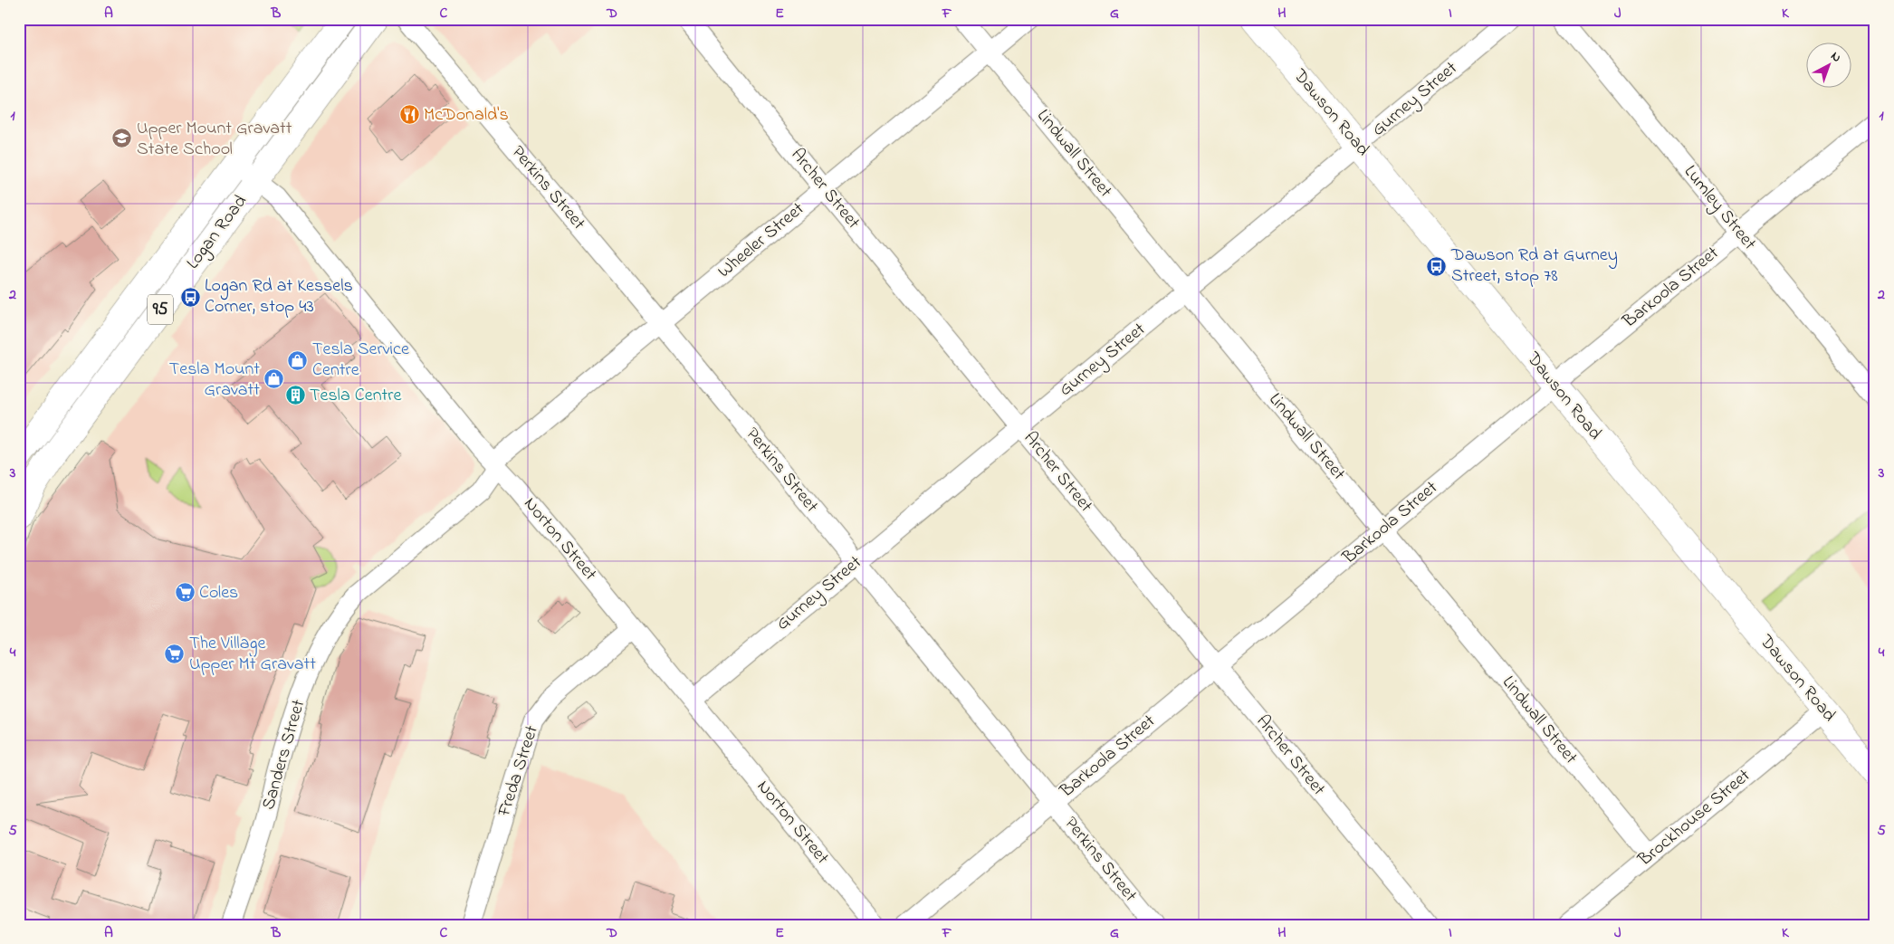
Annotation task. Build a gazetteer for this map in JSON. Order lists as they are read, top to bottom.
{
  "streets": {
    "main road": ["Dawson Road", "Logan Road", "95"],
    "street": [
      "Gurney Street",
      "Lindwall Street",
      "Perkins Street",
      "Archer Street",
      "Lumley Street",
      "Wheeler Street",
      "Barkoola Street",
      "Norton Street",
      "Sanders Street",
      "Freda Street",
      "Brockhouse Street"
    ]
  },
  "crossings": [
    ["Gurney Street", "Dawson Road"],
    ["Gurney Street", "Lindwall Street"],
    ["Gurney Street", "Perkins Street"],
    ["Gurney Street", "Archer Street"],
    ["Gurney Street", "Norton Street"],
    ["Dawson Road", "Barkoola Street"],
    ["Dawson Road", "Brockhouse Street"],
    ["Lindwall Street", "Wheeler Street"],
    ["Lindwall Street", "Barkoola Street"],
    ["Lindwall Street", "Brockhouse Street"],
    ["Perkins Street", "Wheeler Street"],
    ["Perkins Street", "Barkoola Street"],
    ["Archer Street", "Wheeler Street"],
    ["Archer Street", "Barkoola Street"],
    ["Lumley Street", "Barkoola Street"],
    ["Logan Road", "Norton Street"],
    ["Wheeler Street", "Norton Street"],
    ["Wheeler Street", "Sanders Street"],
    ["Norton Street", "Sanders Street"],
    ["Norton Street", "Freda Street"]
  ],
  "places": {
    "restaurant": ["McDonald's"],
    "school or university": ["Upper Mount Gravatt State School"],
    "bus stop": ["Dawson Rd at Gurney Street, stop 78", "Logan Rd at Kessels Corner, stop 43"],
    "shop": ["Tesla Service Centre", "Tesla Mount Gravatt"],
    "building": ["Tesla Centre"],
    "supermarket": ["Coles", "The Village Upper Mt Gravatt"]
  },
  "north": "top right",
  "grid": {
    "columns": [
      "A",
      "B",
      "C",
      "D",
      "E",
      "F",
      "G",
      "H",
      "I",
      "J",
      "K"
    ],
    "rows": [
      "1",
      "2",
      "3",
      "4",
      "5"
    ]
  }
}
